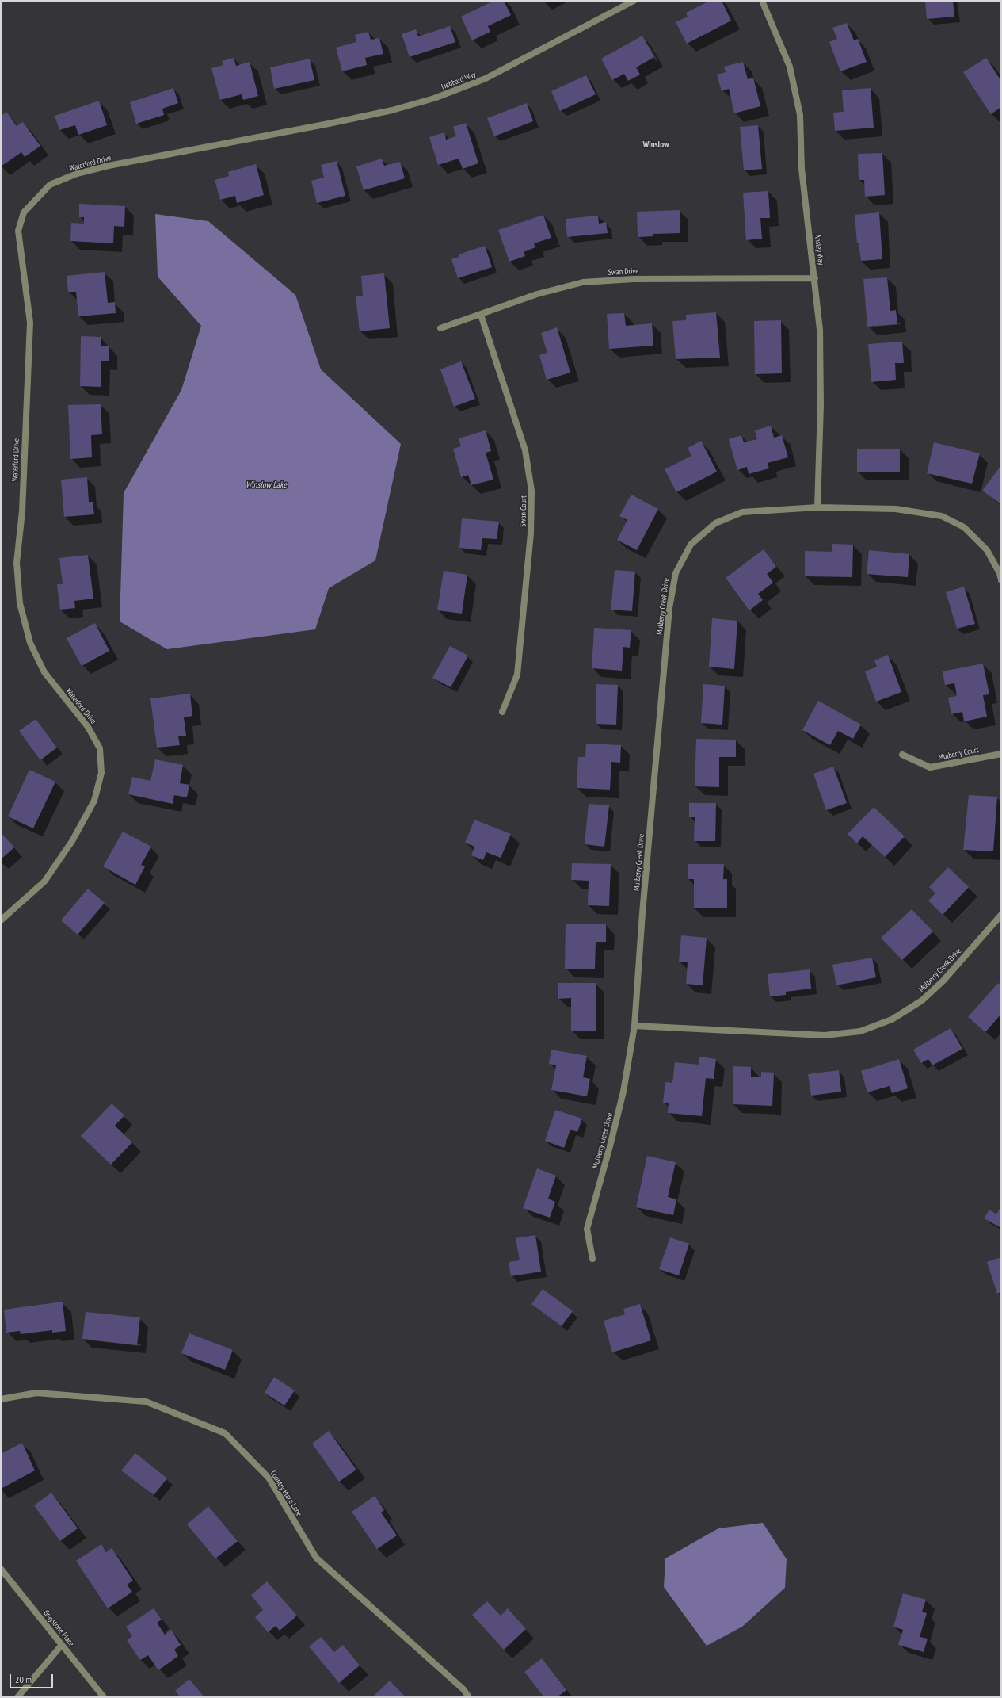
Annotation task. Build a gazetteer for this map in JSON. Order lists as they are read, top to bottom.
{
  "streets": {
    "street": [
      "Hebbard Way",
      "Waterford Drive",
      "Ansley Way",
      "Swan Drive",
      "Swan Court",
      "Mulberry Creek Drive",
      "Mulberry Court",
      "Country Place Lane",
      "Graystone Place"
    ]
  },
  "crossings": [
    ["Hebbard Way", "Waterford Drive"],
    ["Ansley Way", "Swan Drive"],
    ["Ansley Way", "Mulberry Creek Drive"],
    ["Swan Drive", "Swan Court"]
  ],
  "districts": ["Winslow"],
  "water": ["Winslow Lake"],
  "scale_bar": "20 m"
}
